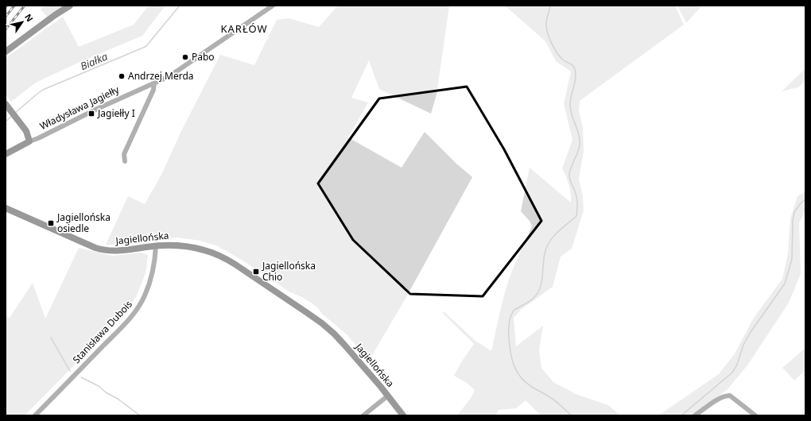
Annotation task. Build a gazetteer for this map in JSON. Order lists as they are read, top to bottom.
{
  "streets": {
    "street": ["Władysława Jagiełły", "Jagiellońska", "Stanisława Dubois"]
  },
  "crossings": [
    ["Jagiellońska", "Stanisława Dubois"]
  ],
  "districts": ["KARŁÓW"],
  "water": ["Białka"],
  "places": {
    "other": ["Pabo", "Andrzej Merda"],
    "transit": ["Jagiełły I", "Jagiellońska osiedle", "Jagiellońska Chio"]
  },
  "north": "top right"
}
